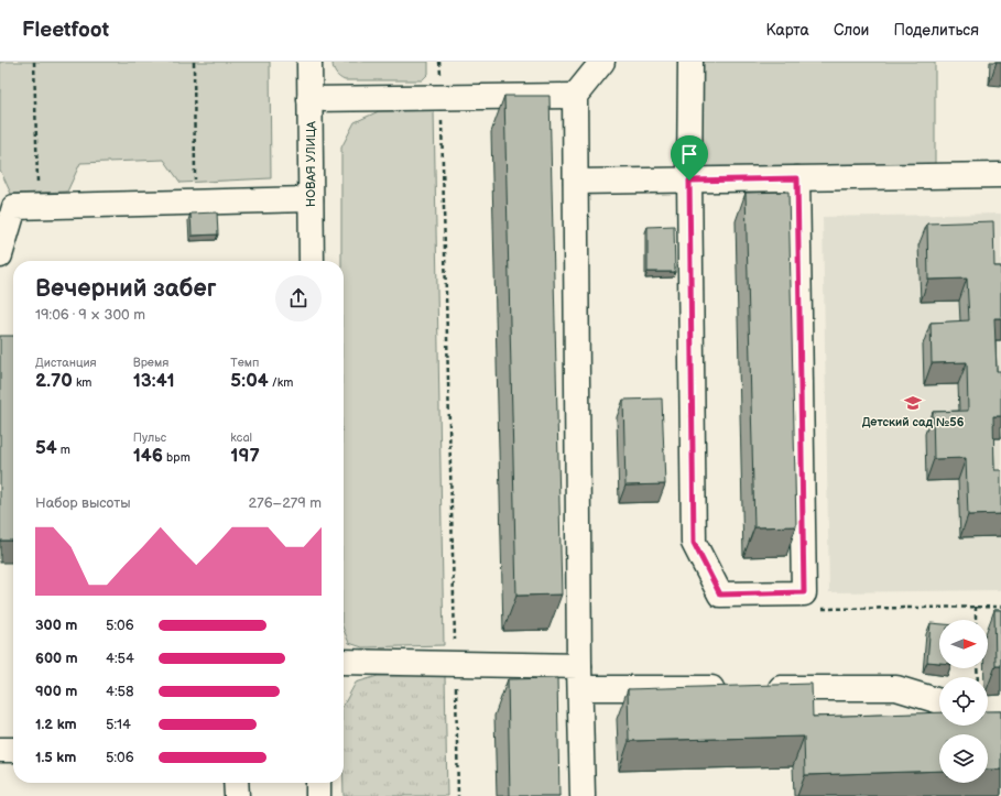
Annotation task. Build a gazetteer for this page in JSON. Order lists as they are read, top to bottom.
{
  "streets": {
    "main road": ["НОВАЯ УЛИЦА"]
  },
  "places": {
    "school or university": ["Детский сад №56"]
  },
  "north": "right",
  "page": {
    "header": "Fleetfoot",
    "nav": ["Карта", "Слои", "Поделиться"],
    "heading": ["Вечерний забег", "19:06 · 9 × 300 m"],
    "stats": [
      ["Дистанция", "2.70 km"],
      ["Время", "13:41"],
      ["Темп", "5:04 /km"],
      ["54 m"],
      ["Пульс", "146 bpm"],
      ["kcal", "197"]
    ],
    "chart": ["Набор высоты", "276–279 m"],
    "list": [
      {
        "name": "300 m",
        "note": "5:06"
      },
      {
        "name": "600 m",
        "note": "4:54"
      },
      {
        "name": "900 m",
        "note": "4:58"
      },
      {
        "name": "1.2 km",
        "note": "5:14"
      },
      {
        "name": "1.5 km",
        "note": "5:06"
      }
    ]
  }
}
